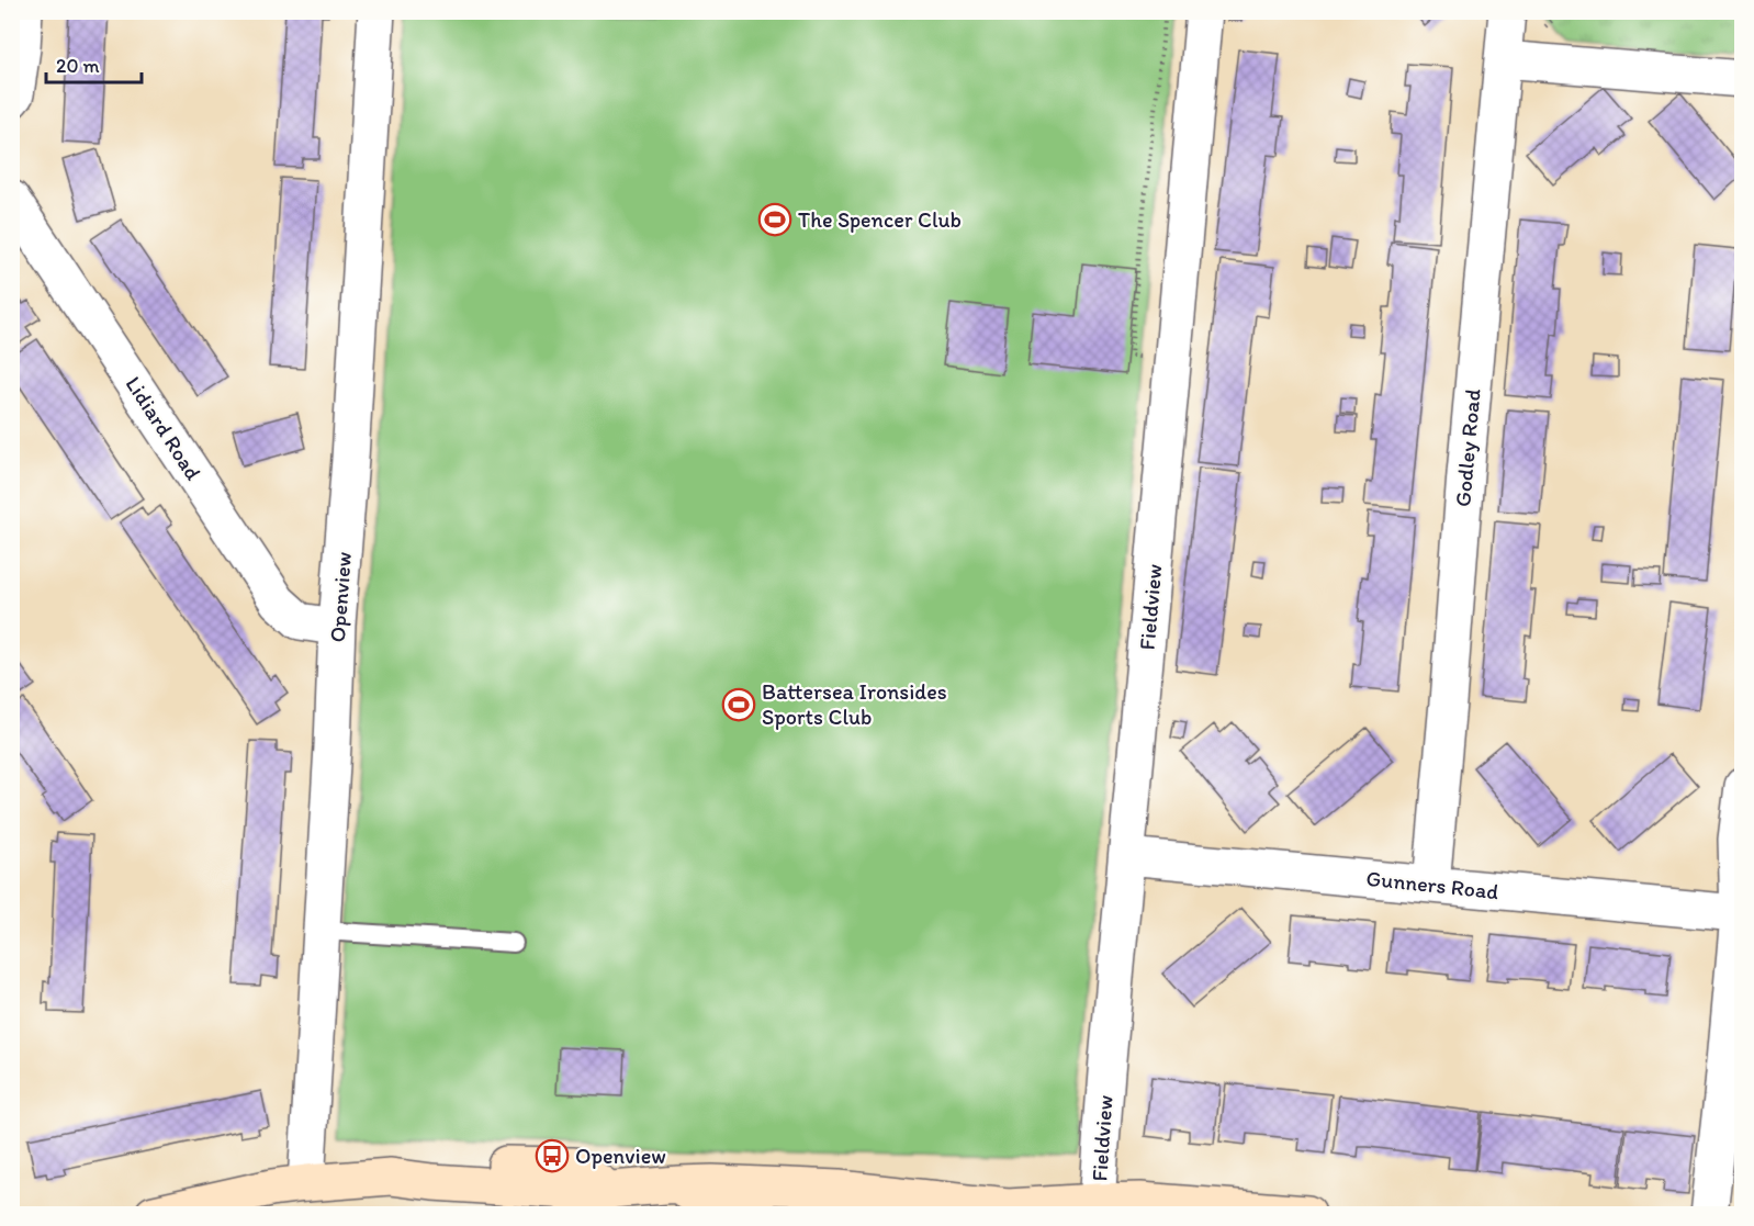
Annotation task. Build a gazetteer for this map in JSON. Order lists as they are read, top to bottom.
{
  "streets": {
    "street": [
      "Lidiard Road",
      "Godley Road",
      "Openview",
      "Fieldview",
      "Gunners Road"
    ]
  },
  "crossings": [
    ["Lidiard Road", "Openview"],
    ["Godley Road", "Gunners Road"],
    ["Fieldview", "Gunners Road"]
  ],
  "places": {
    "sports": ["The Spencer Club", "Battersea Ironsides Sports Club"],
    "bus stop": ["Openview"]
  },
  "scale_bar": "20 m"
}
